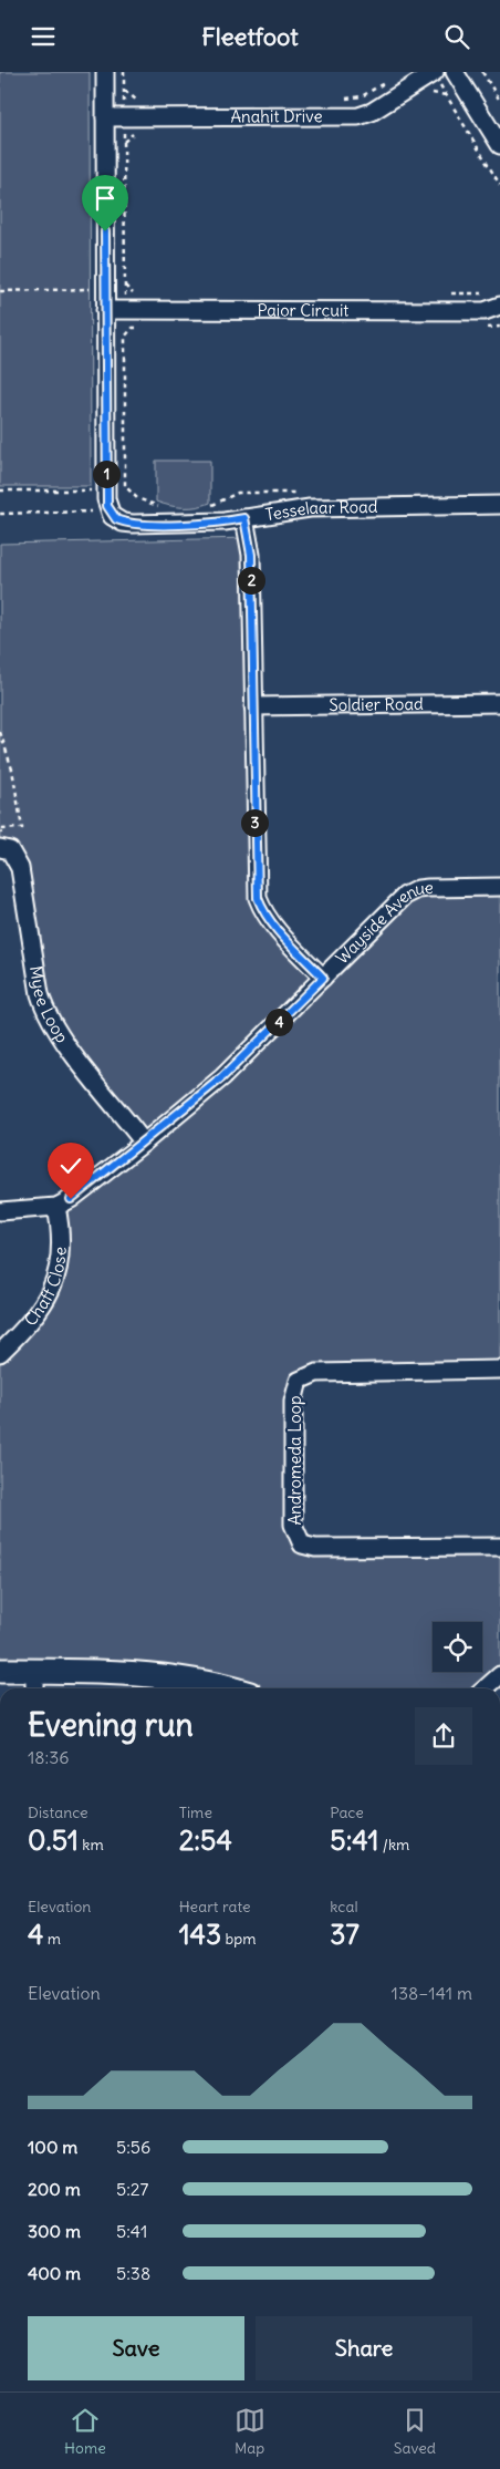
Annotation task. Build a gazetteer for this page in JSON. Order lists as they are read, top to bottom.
{
  "streets": {
    "street": [
      "Anahit Drive",
      "Paior Circuit",
      "Tesselaar Road",
      "Soldier Road",
      "Wayside Avenue",
      "Myee Loop",
      "Chaff Close",
      "Andromeda Loop"
    ]
  },
  "crossings": [
    ["Wayside Avenue", "Myee Loop"],
    ["Wayside Avenue", "Chaff Close"]
  ],
  "page": {
    "header": "Fleetfoot",
    "pins": [
      "1",
      "2",
      "3",
      "4"
    ],
    "heading": ["Evening run", "18:36"],
    "stats": [
      ["Distance", "0.51 km"],
      ["Time", "2:54"],
      ["Pace", "5:41 /km"],
      ["Elevation", "4 m"],
      ["Heart rate", "143 bpm"],
      ["kcal", "37"]
    ],
    "chart": ["Elevation", "138–141 m"],
    "list": [
      {
        "name": "100 m",
        "note": "5:56"
      },
      {
        "name": "200 m",
        "note": "5:27"
      },
      {
        "name": "300 m",
        "note": "5:41"
      },
      {
        "name": "400 m",
        "note": "5:38"
      }
    ],
    "buttons": ["Save", "Share"],
    "tabs": ["Home", "Map", "Saved"]
  }
}
